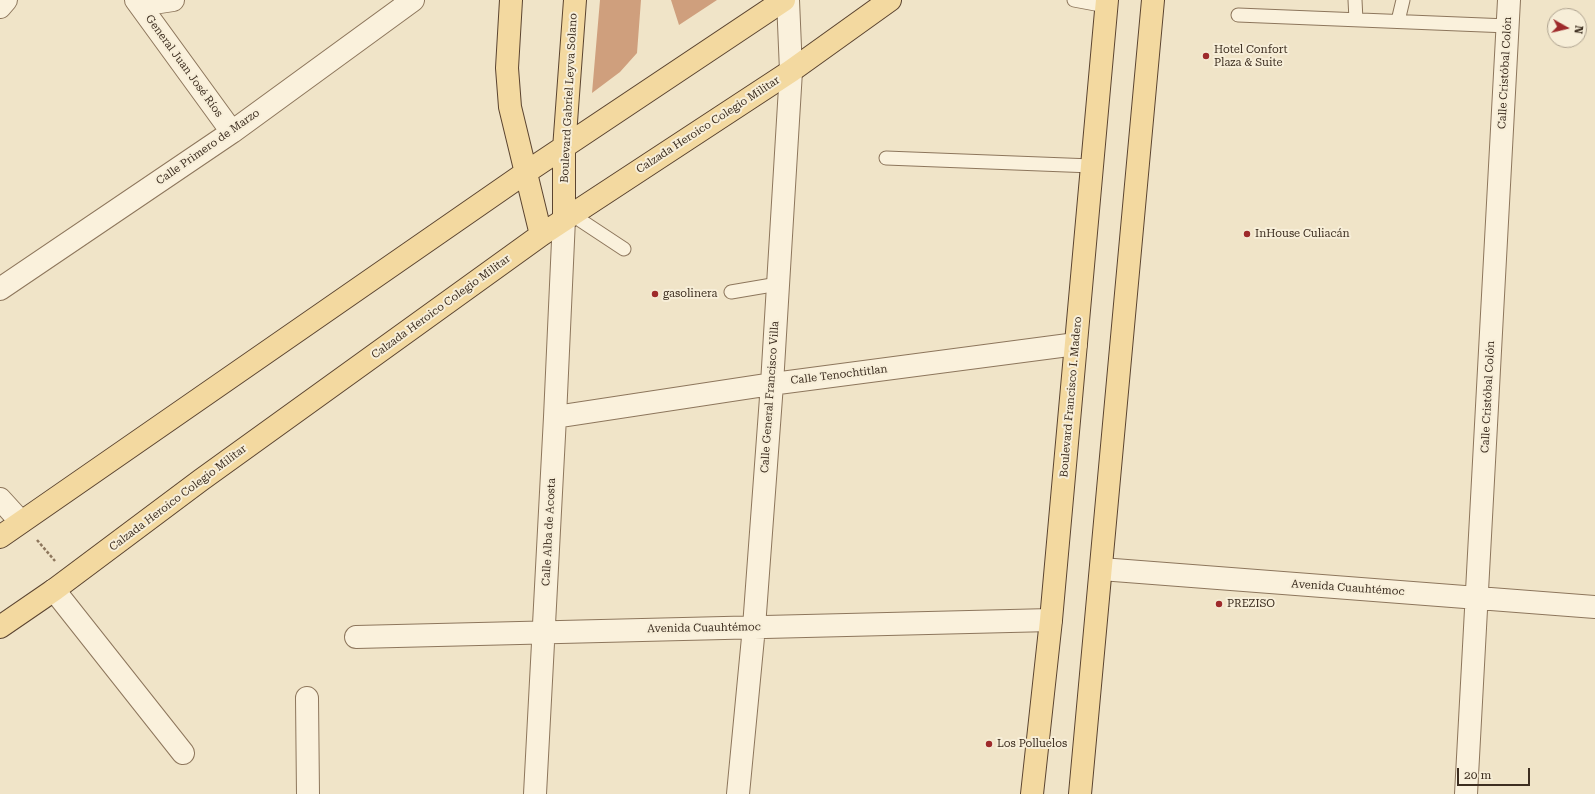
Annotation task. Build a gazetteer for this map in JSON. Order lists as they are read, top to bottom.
{
  "streets": {
    "main road": ["Boulevard Gabriel Leyva Solano", "Calzada Heroico Colegio Militar", "Boulevard Francisco I. Madero"],
    "street": [
      "General Juan José Ríos",
      "Calle Cristóbal Colón",
      "Calle Primero de Marzo",
      "Calle Tenochtitlan",
      "Calle General Francisco Villa",
      "Calle Alba de Acosta",
      "Avenida Cuauhtémoc"
    ]
  },
  "crossings": [
    ["General Juan José Ríos", "Calle Primero de Marzo"],
    ["Calle Cristóbal Colón", "Avenida Cuauhtémoc"],
    ["Boulevard Gabriel Leyva Solano", "Calzada Heroico Colegio Militar"],
    ["Boulevard Gabriel Leyva Solano", "Calle Alba de Acosta"],
    ["Calzada Heroico Colegio Militar", "Calle General Francisco Villa"],
    ["Calzada Heroico Colegio Militar", "Calle Alba de Acosta"],
    ["Calle Tenochtitlan", "Calle General Francisco Villa"],
    ["Calle Tenochtitlan", "Boulevard Francisco I. Madero"],
    ["Calle Tenochtitlan", "Calle Alba de Acosta"],
    ["Calle General Francisco Villa", "Avenida Cuauhtémoc"],
    ["Boulevard Francisco I. Madero", "Avenida Cuauhtémoc"],
    ["Calle Alba de Acosta", "Avenida Cuauhtémoc"]
  ],
  "places": [
    "Hotel Confort Plaza & Suite",
    "InHouse Culiacán",
    "gasolinera",
    "PREZISO",
    "Los Polluelos"
  ],
  "scale_bar": "20 m",
  "north": "right"
}
